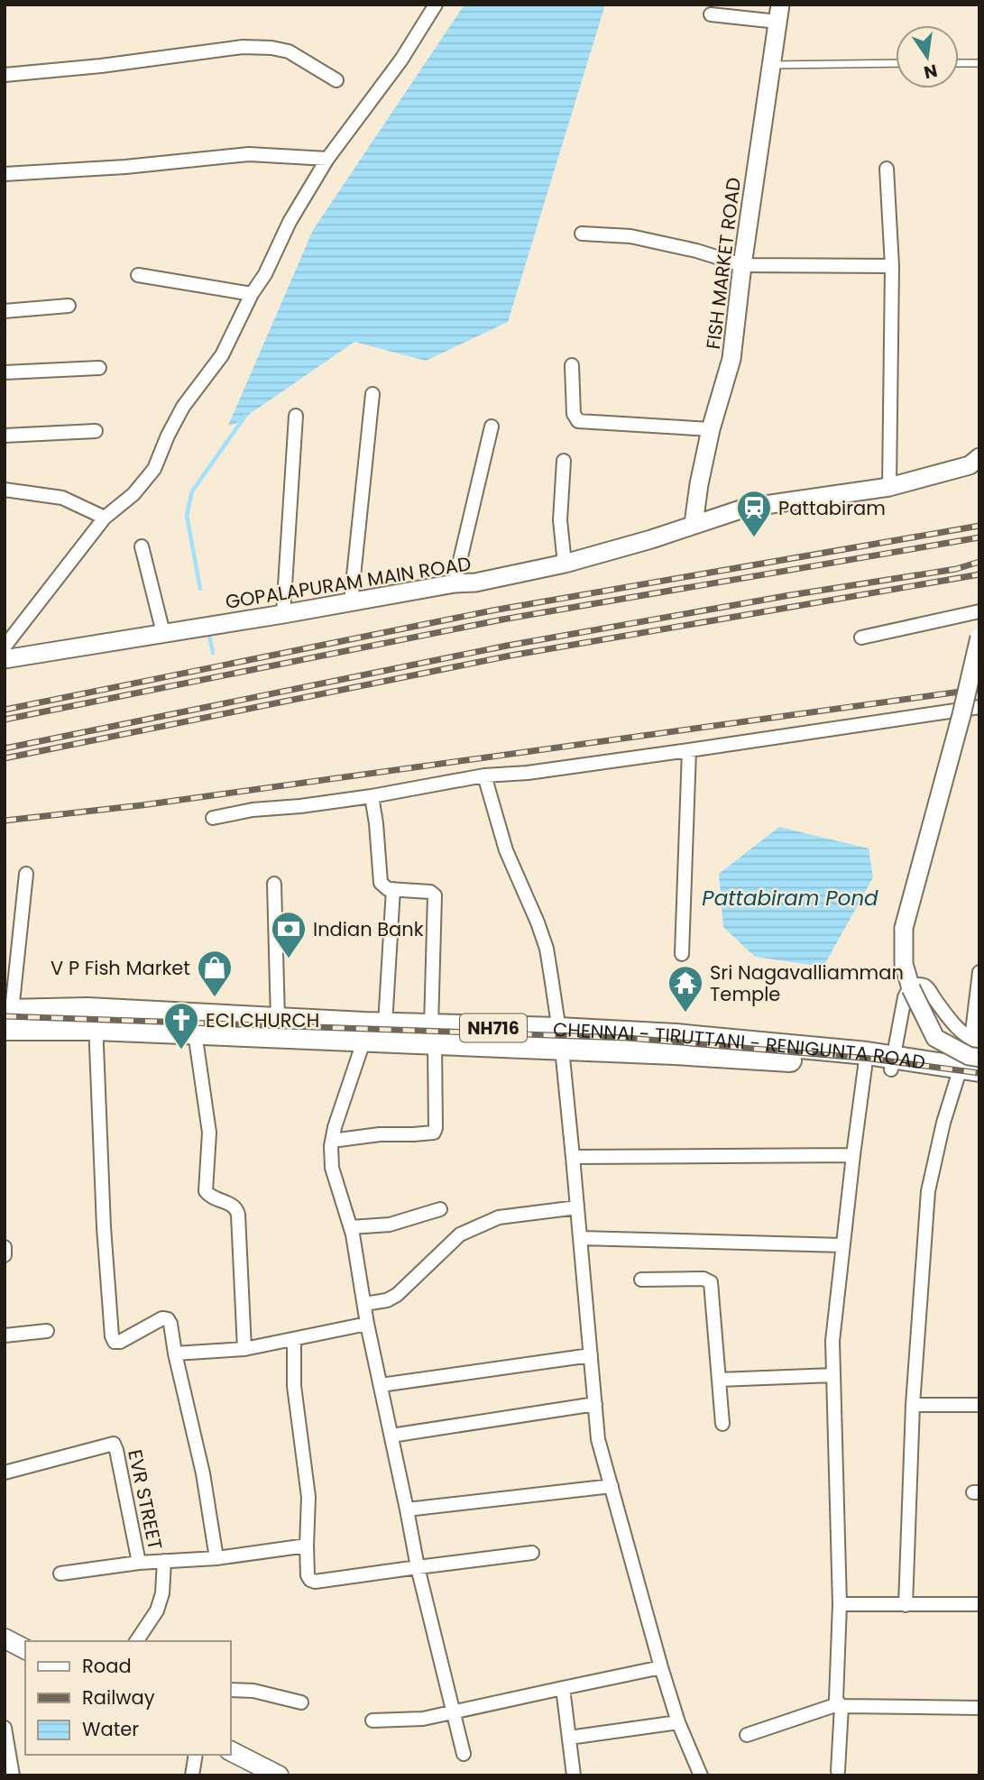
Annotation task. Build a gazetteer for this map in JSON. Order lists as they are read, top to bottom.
{
  "streets": {
    "highway": ["NH716", "CHENNAI - TIRUTTANI - RENIGUNTA ROAD"],
    "street": ["FISH MARKET ROAD", "GOPALAPURAM MAIN ROAD", "EVR STREET"]
  },
  "crossings": [
    ["FISH MARKET ROAD", "GOPALAPURAM MAIN ROAD"]
  ],
  "water": ["Pattabiram Pond"],
  "places": {
    "station": ["Pattabiram"],
    "bank": ["Indian Bank"],
    "shop": ["V P Fish Market"],
    "temple": ["Sri Nagavalliamman Temple"],
    "church": ["ECI CHURCH"]
  },
  "legend": ["Road", "Railway", "Water"],
  "north": "bottom"
}
